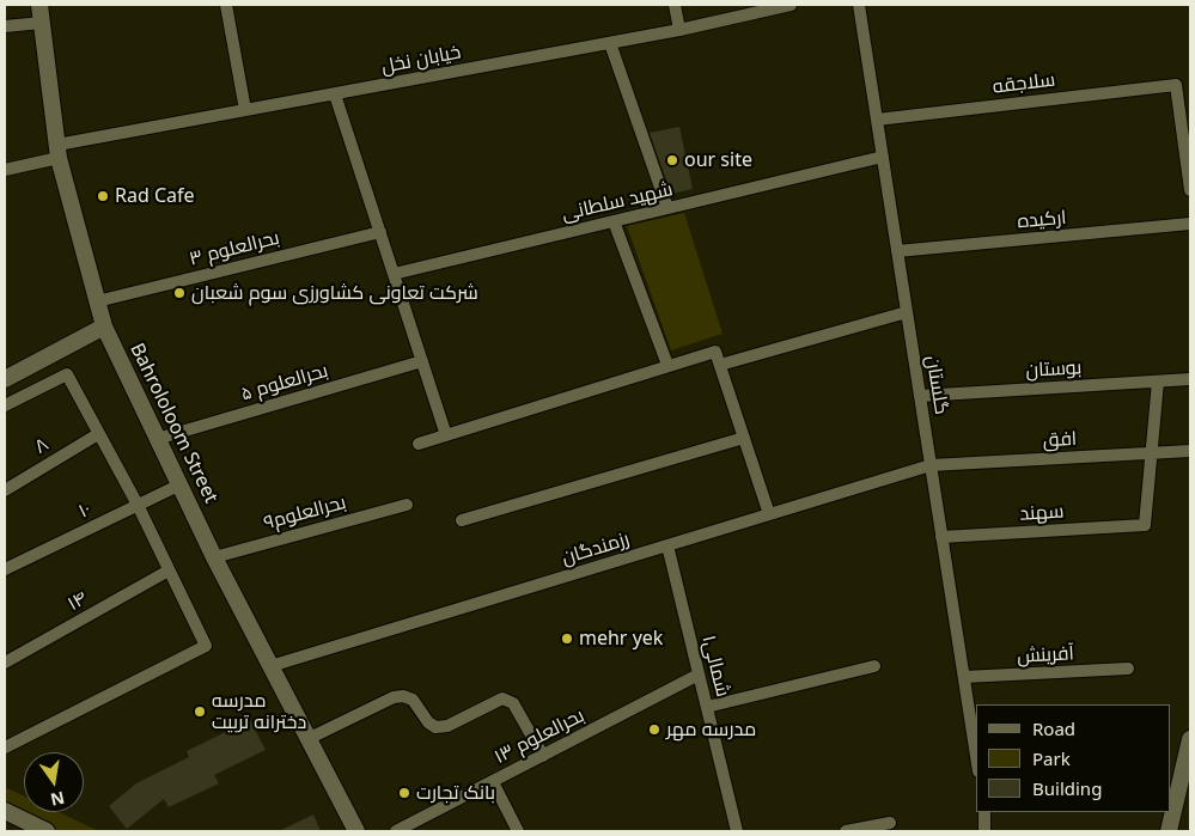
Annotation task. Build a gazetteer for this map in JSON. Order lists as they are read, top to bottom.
{
  "streets": {
    "street": [
      "خیابان نخل",
      "سلاجقه",
      "شهید سلطانی",
      "ارکیده",
      "بحرالعلوم ۳",
      "بوستان",
      "بحرالعلوم ۵",
      "گلستان",
      "Bahrololoom Street",
      "افق",
      "۸",
      "۱۰",
      "بحرالعلوم۹",
      "سهند",
      "رزمندگان",
      "۱۴",
      "آفرینش",
      "شمالی۱",
      "بحرالعلوم ۱۳"
    ]
  },
  "crossings": [
    ["خیابان نخل", "Bahrololoom Street"],
    ["سلاجقه", "گلستان"],
    ["شهید سلطانی", "گلستان"],
    ["ارکیده", "گلستان"],
    ["بحرالعلوم ۳", "Bahrololoom Street"],
    ["بوستان", "گلستان"],
    ["بحرالعلوم ۵", "Bahrololoom Street"],
    ["گلستان", "افق"],
    ["گلستان", "سهند"],
    ["گلستان", "رزمندگان"],
    ["گلستان", "آفرینش"],
    ["Bahrololoom Street", "۱۰"],
    ["Bahrololoom Street", "بحرالعلوم۹"],
    ["Bahrololoom Street", "رزمندگان"],
    ["افق", "سهند"],
    ["افق", "رزمندگان"],
    ["رزمندگان", "شمالی۱"],
    ["شمالی۱", "بحرالعلوم ۱۳"]
  ],
  "places": [
    "our site",
    "Rad Cafe",
    "شرکت تعاونی کشاورزی سوم شعبان",
    "mehr yek",
    "مدرسه دخترانه تربیت",
    "مدرسه مهر",
    "بانک تجارت"
  ],
  "legend": ["Road", "Park", "Building"],
  "north": "bottom"
}
